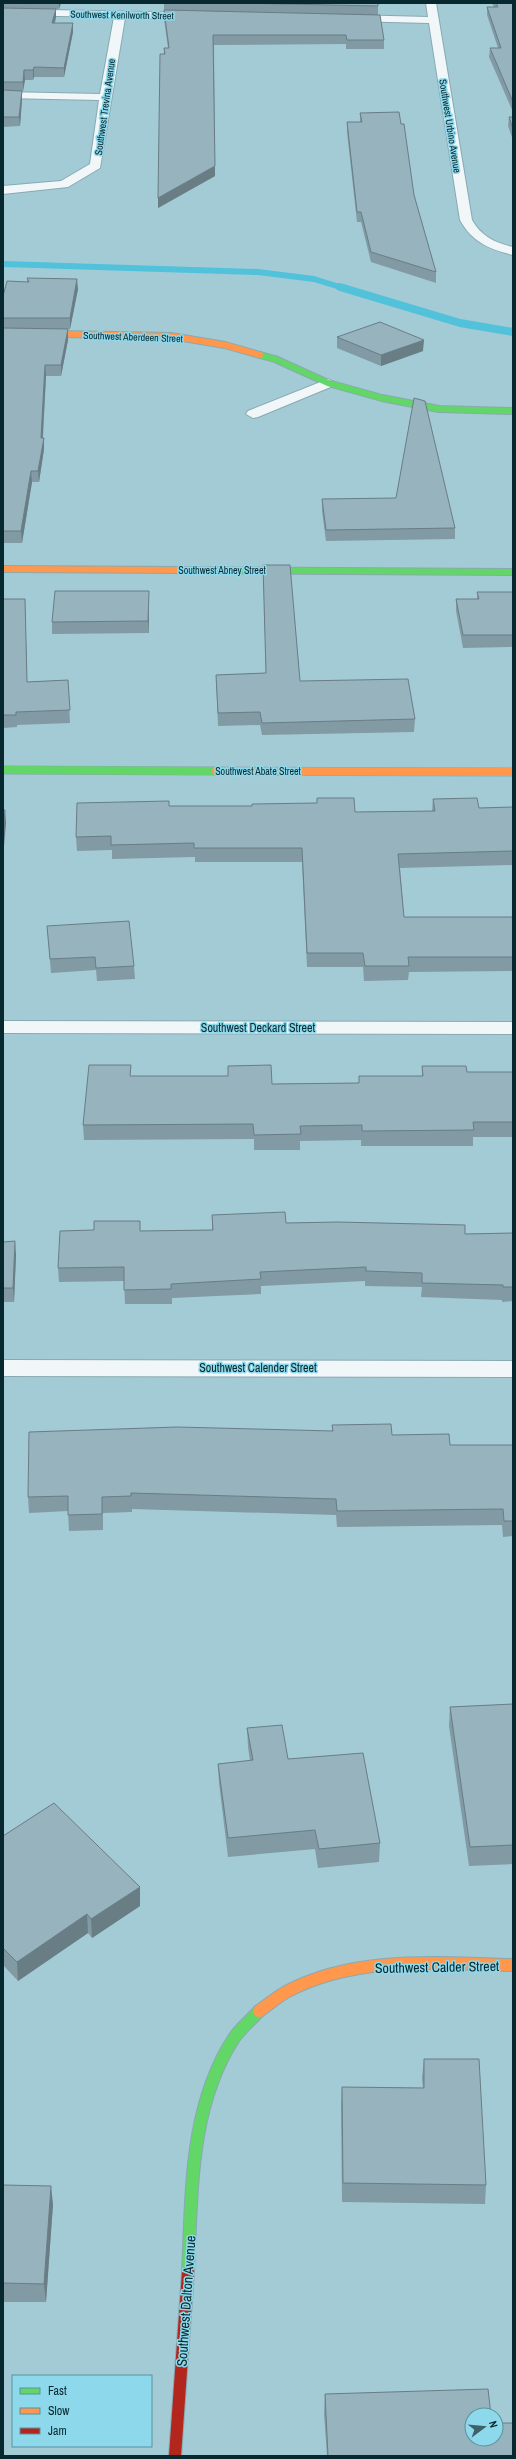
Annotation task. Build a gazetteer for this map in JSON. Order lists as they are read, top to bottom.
{
  "streets": {
    "street": [
      "Southwest Kenilworth Street",
      "Southwest Trevina Avenue",
      "Southwest Urbino Avenue",
      "Southwest Aberdeen Street",
      "Southwest Abney Street",
      "Southwest Abate Street",
      "Southwest Deckard Street",
      "Southwest Calender Street",
      "Southwest Calder Street",
      "Southwest Dalton Avenue"
    ]
  },
  "crossings": [
    ["Southwest Kenilworth Street", "Southwest Trevina Avenue"],
    ["Southwest Calder Street", "Southwest Dalton Avenue"]
  ],
  "legend": ["Fast", "Slow", "Jam"],
  "north": "right"
}
